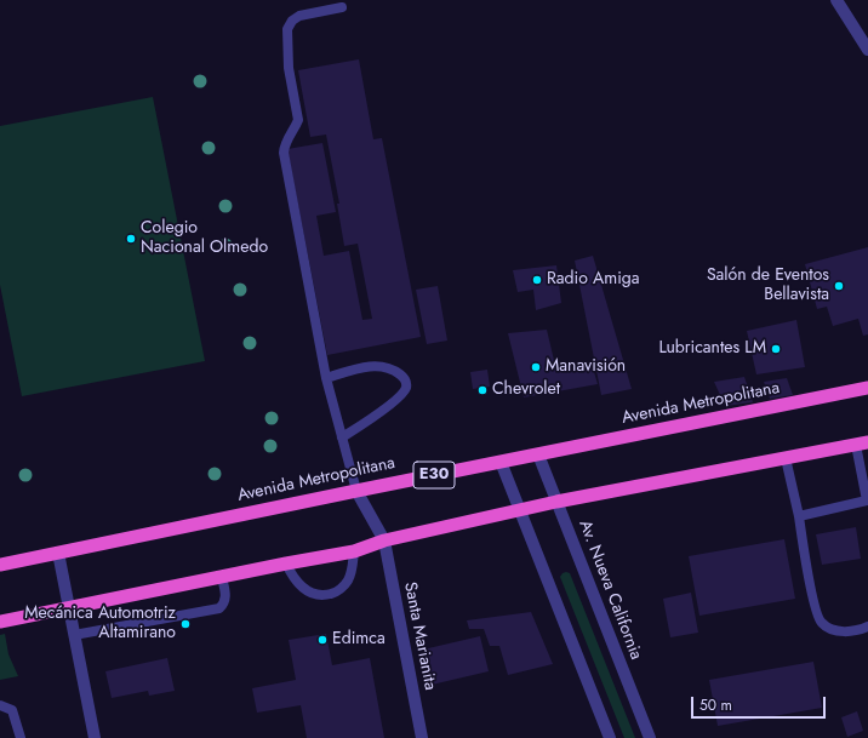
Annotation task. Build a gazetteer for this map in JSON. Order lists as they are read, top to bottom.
{
  "streets": {
    "highway": ["Avenida Metropolitana", "E30"],
    "street": ["Av. Nueva California", "Santa Marianita"]
  },
  "crossings": [
    ["Avenida Metropolitana", "Av. Nueva California"],
    ["Avenida Metropolitana", "Santa Marianita"]
  ],
  "places": [
    "Colegio Nacional Olmedo",
    "Radio Amiga",
    "Salón de Eventos Bellavista",
    "Lubricantes LM",
    "Manavisión",
    "Chevrolet",
    "Mecánica Automotriz Altamirano",
    "Edimca"
  ],
  "scale_bar": "50 m"
}
